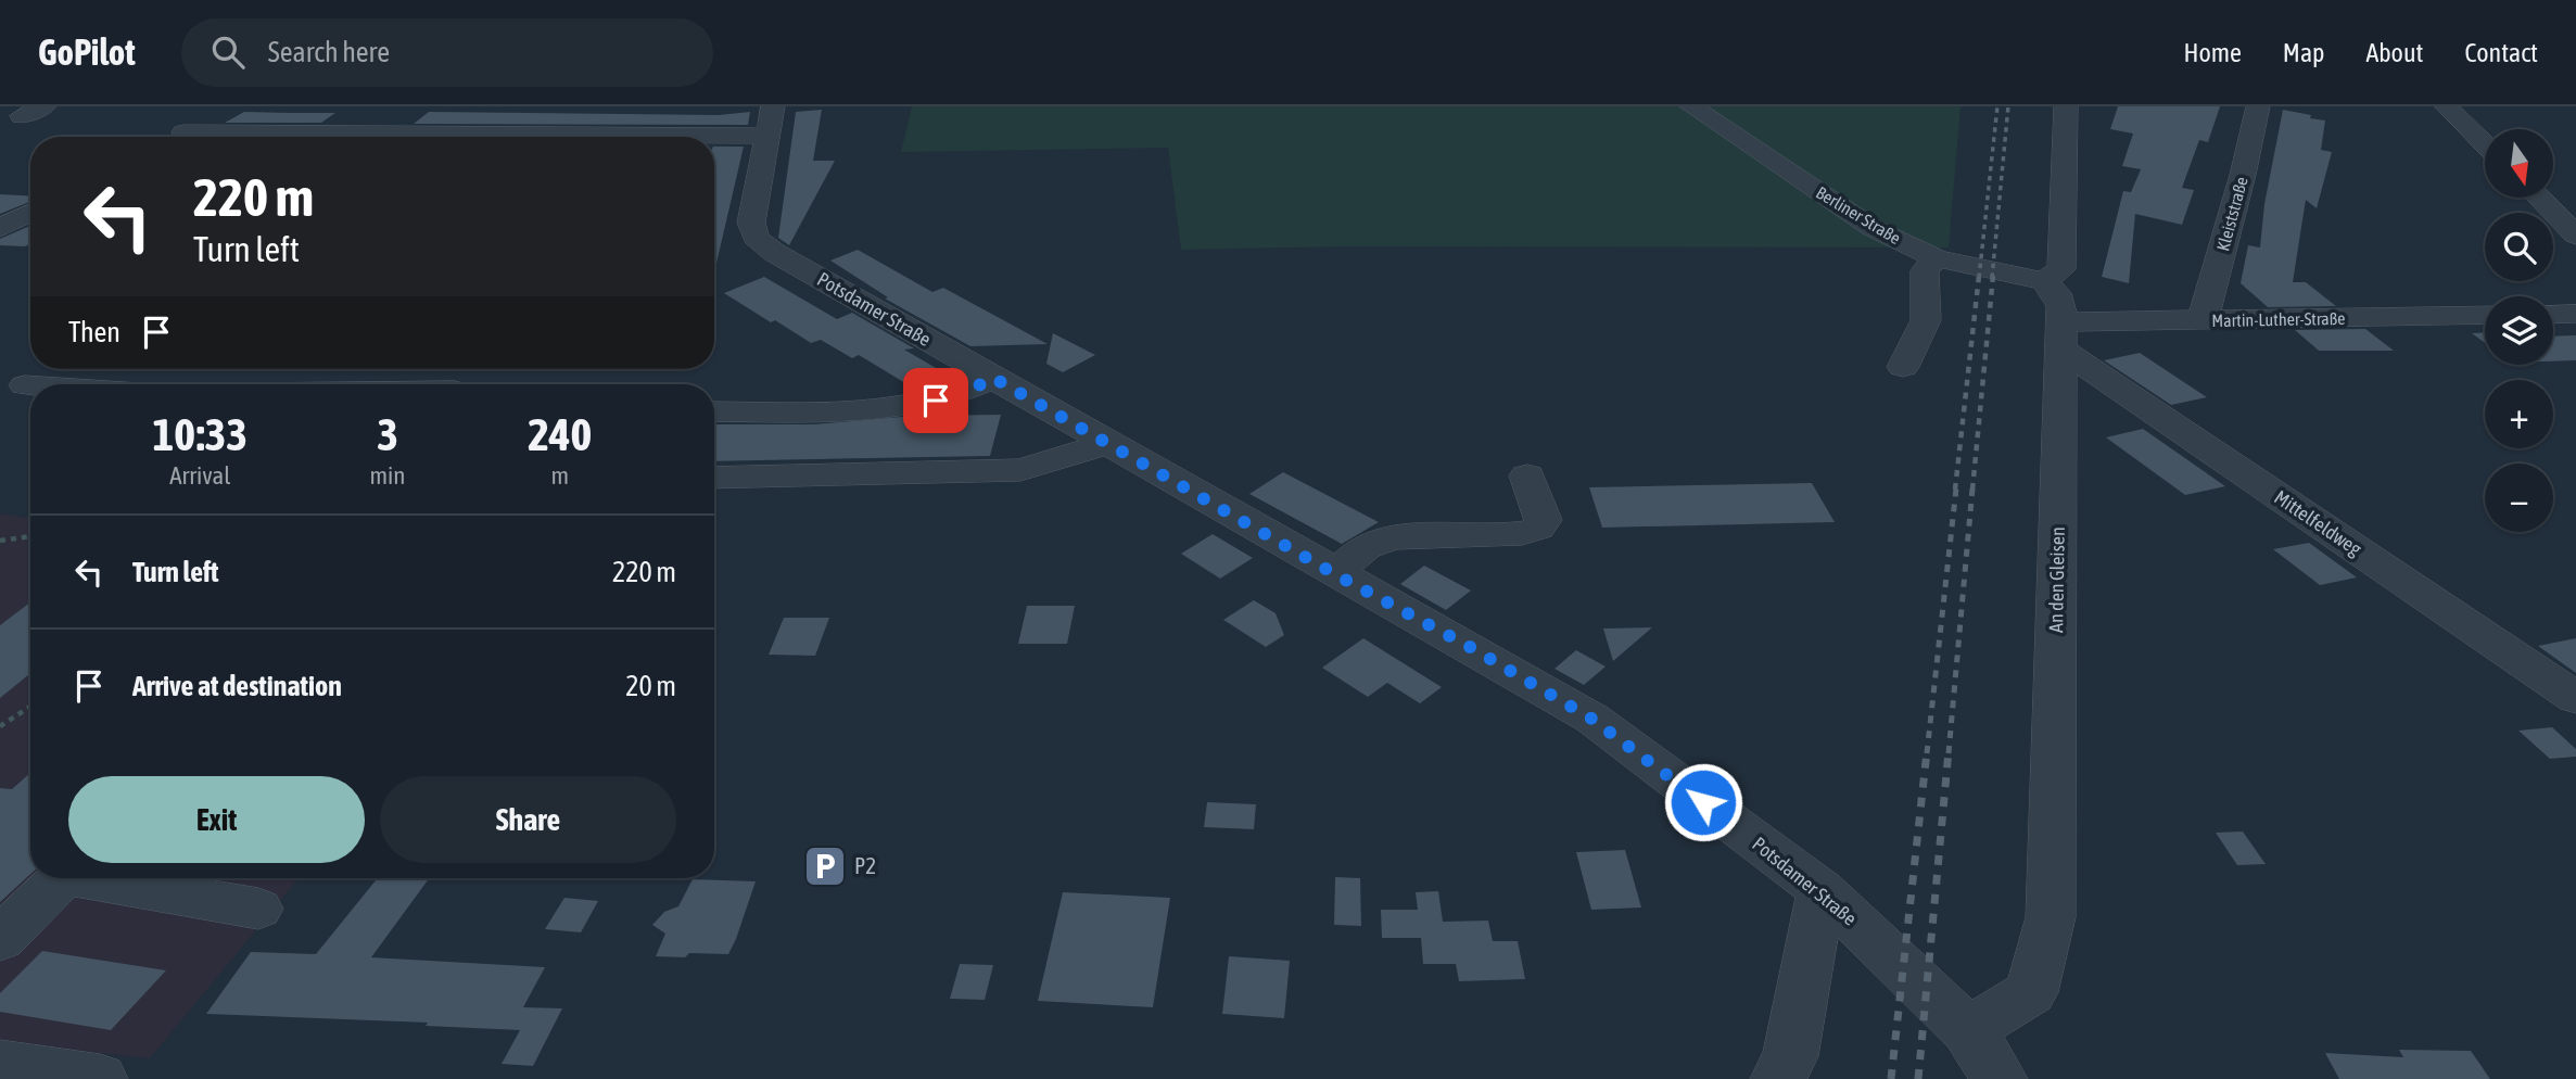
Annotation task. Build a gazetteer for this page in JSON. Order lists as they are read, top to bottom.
{
  "streets": {
    "street": [
      "Kleiststraße",
      "Berliner Straße",
      "Potsdamer Straße",
      "Martin-Luther-Straße",
      "Mittelfeldweg",
      "An den Gleisen"
    ]
  },
  "crossings": [
    ["Kleiststraße", "Martin-Luther-Straße"],
    ["Berliner Straße", "An den Gleisen"],
    ["Potsdamer Straße", "An den Gleisen"],
    ["Martin-Luther-Straße", "Mittelfeldweg"],
    ["Martin-Luther-Straße", "An den Gleisen"],
    ["Mittelfeldweg", "An den Gleisen"]
  ],
  "places": {
    "parking": ["P2"]
  },
  "north": "bottom",
  "page": {
    "header": "GoPilot",
    "search": "Search here",
    "nav": [
      "Home",
      "Map",
      "About",
      "Contact"
    ],
    "map_buttons": ["+", "−"],
    "turn": ["220 m", "Turn left"],
    "then": "Then",
    "eta": [
      "10:33",
      "Arrival",
      "3",
      "min",
      "240",
      "m"
    ],
    "list": [
      {
        "name": "Turn left",
        "value": "220 m"
      },
      {
        "name": "Arrive at destination",
        "value": "20 m"
      }
    ],
    "buttons": ["Exit", "Share"]
  }
}
